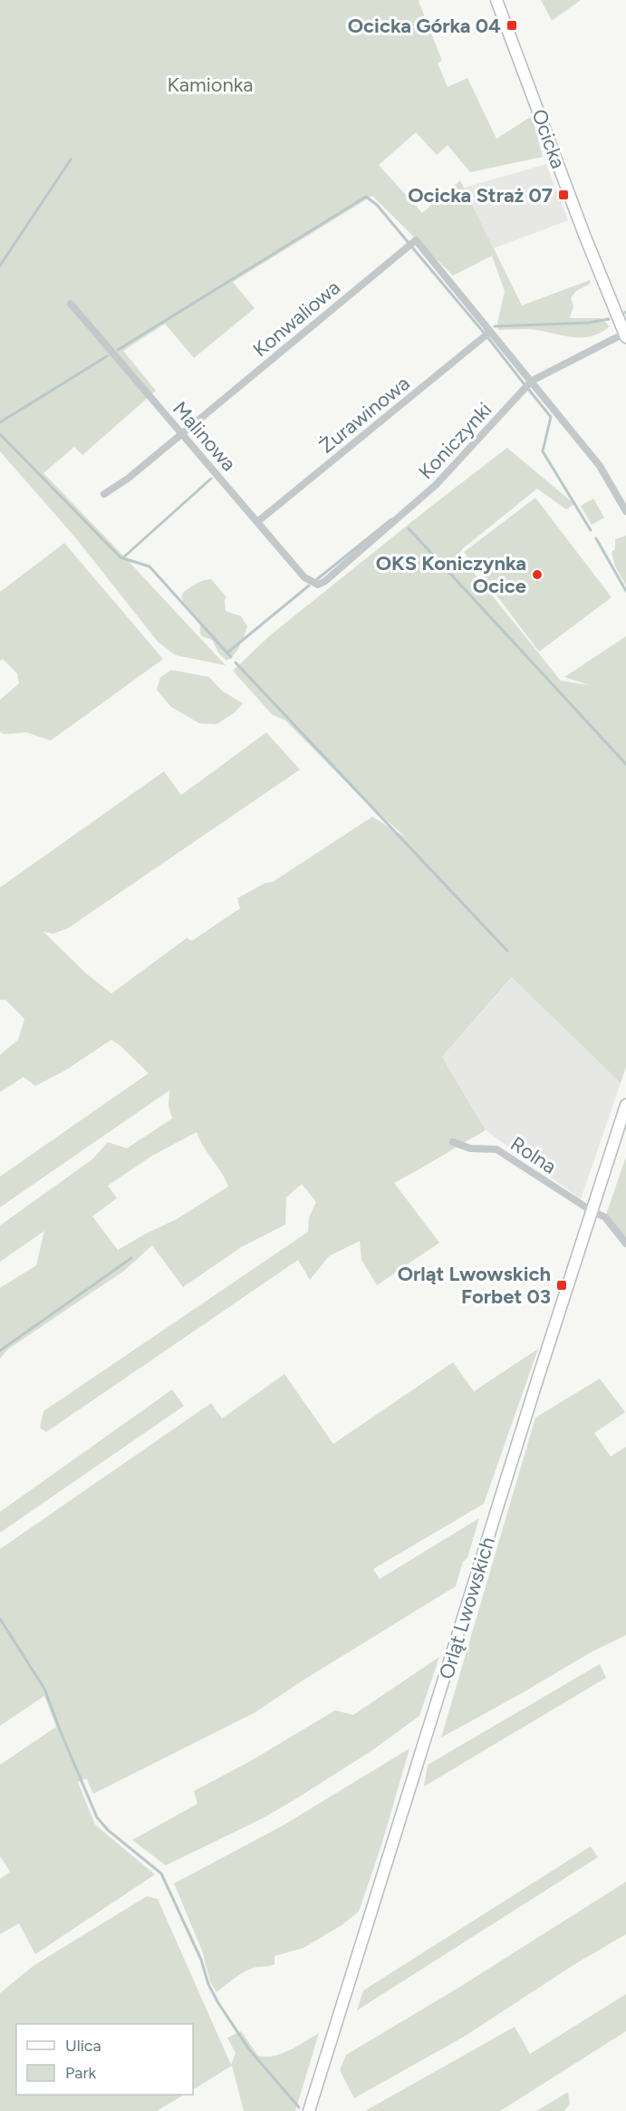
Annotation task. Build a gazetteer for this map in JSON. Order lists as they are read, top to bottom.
{
  "streets": {
    "street": [
      "Ocicka",
      "Konwaliowa",
      "Żurawinowa",
      "Malinowa",
      "Koniczynki",
      "Rolna",
      "Orląt Lwowskich"
    ]
  },
  "crossings": [
    ["Ocicka", "Koniczynki"],
    ["Konwaliowa", "Żurawinowa"],
    ["Konwaliowa", "Malinowa"],
    ["Żurawinowa", "Malinowa"],
    ["Malinowa", "Koniczynki"],
    ["Rolna", "Orląt Lwowskich"]
  ],
  "parks": ["Kamionka"],
  "places": {
    "transit": ["Ocicka Górka 04", "Ocicka Straż 07", "Orląt Lwowskich Forbet 03"],
    "other": ["OKS Koniczynka Ocice"]
  },
  "legend": ["Ulica", "Park"]
}
